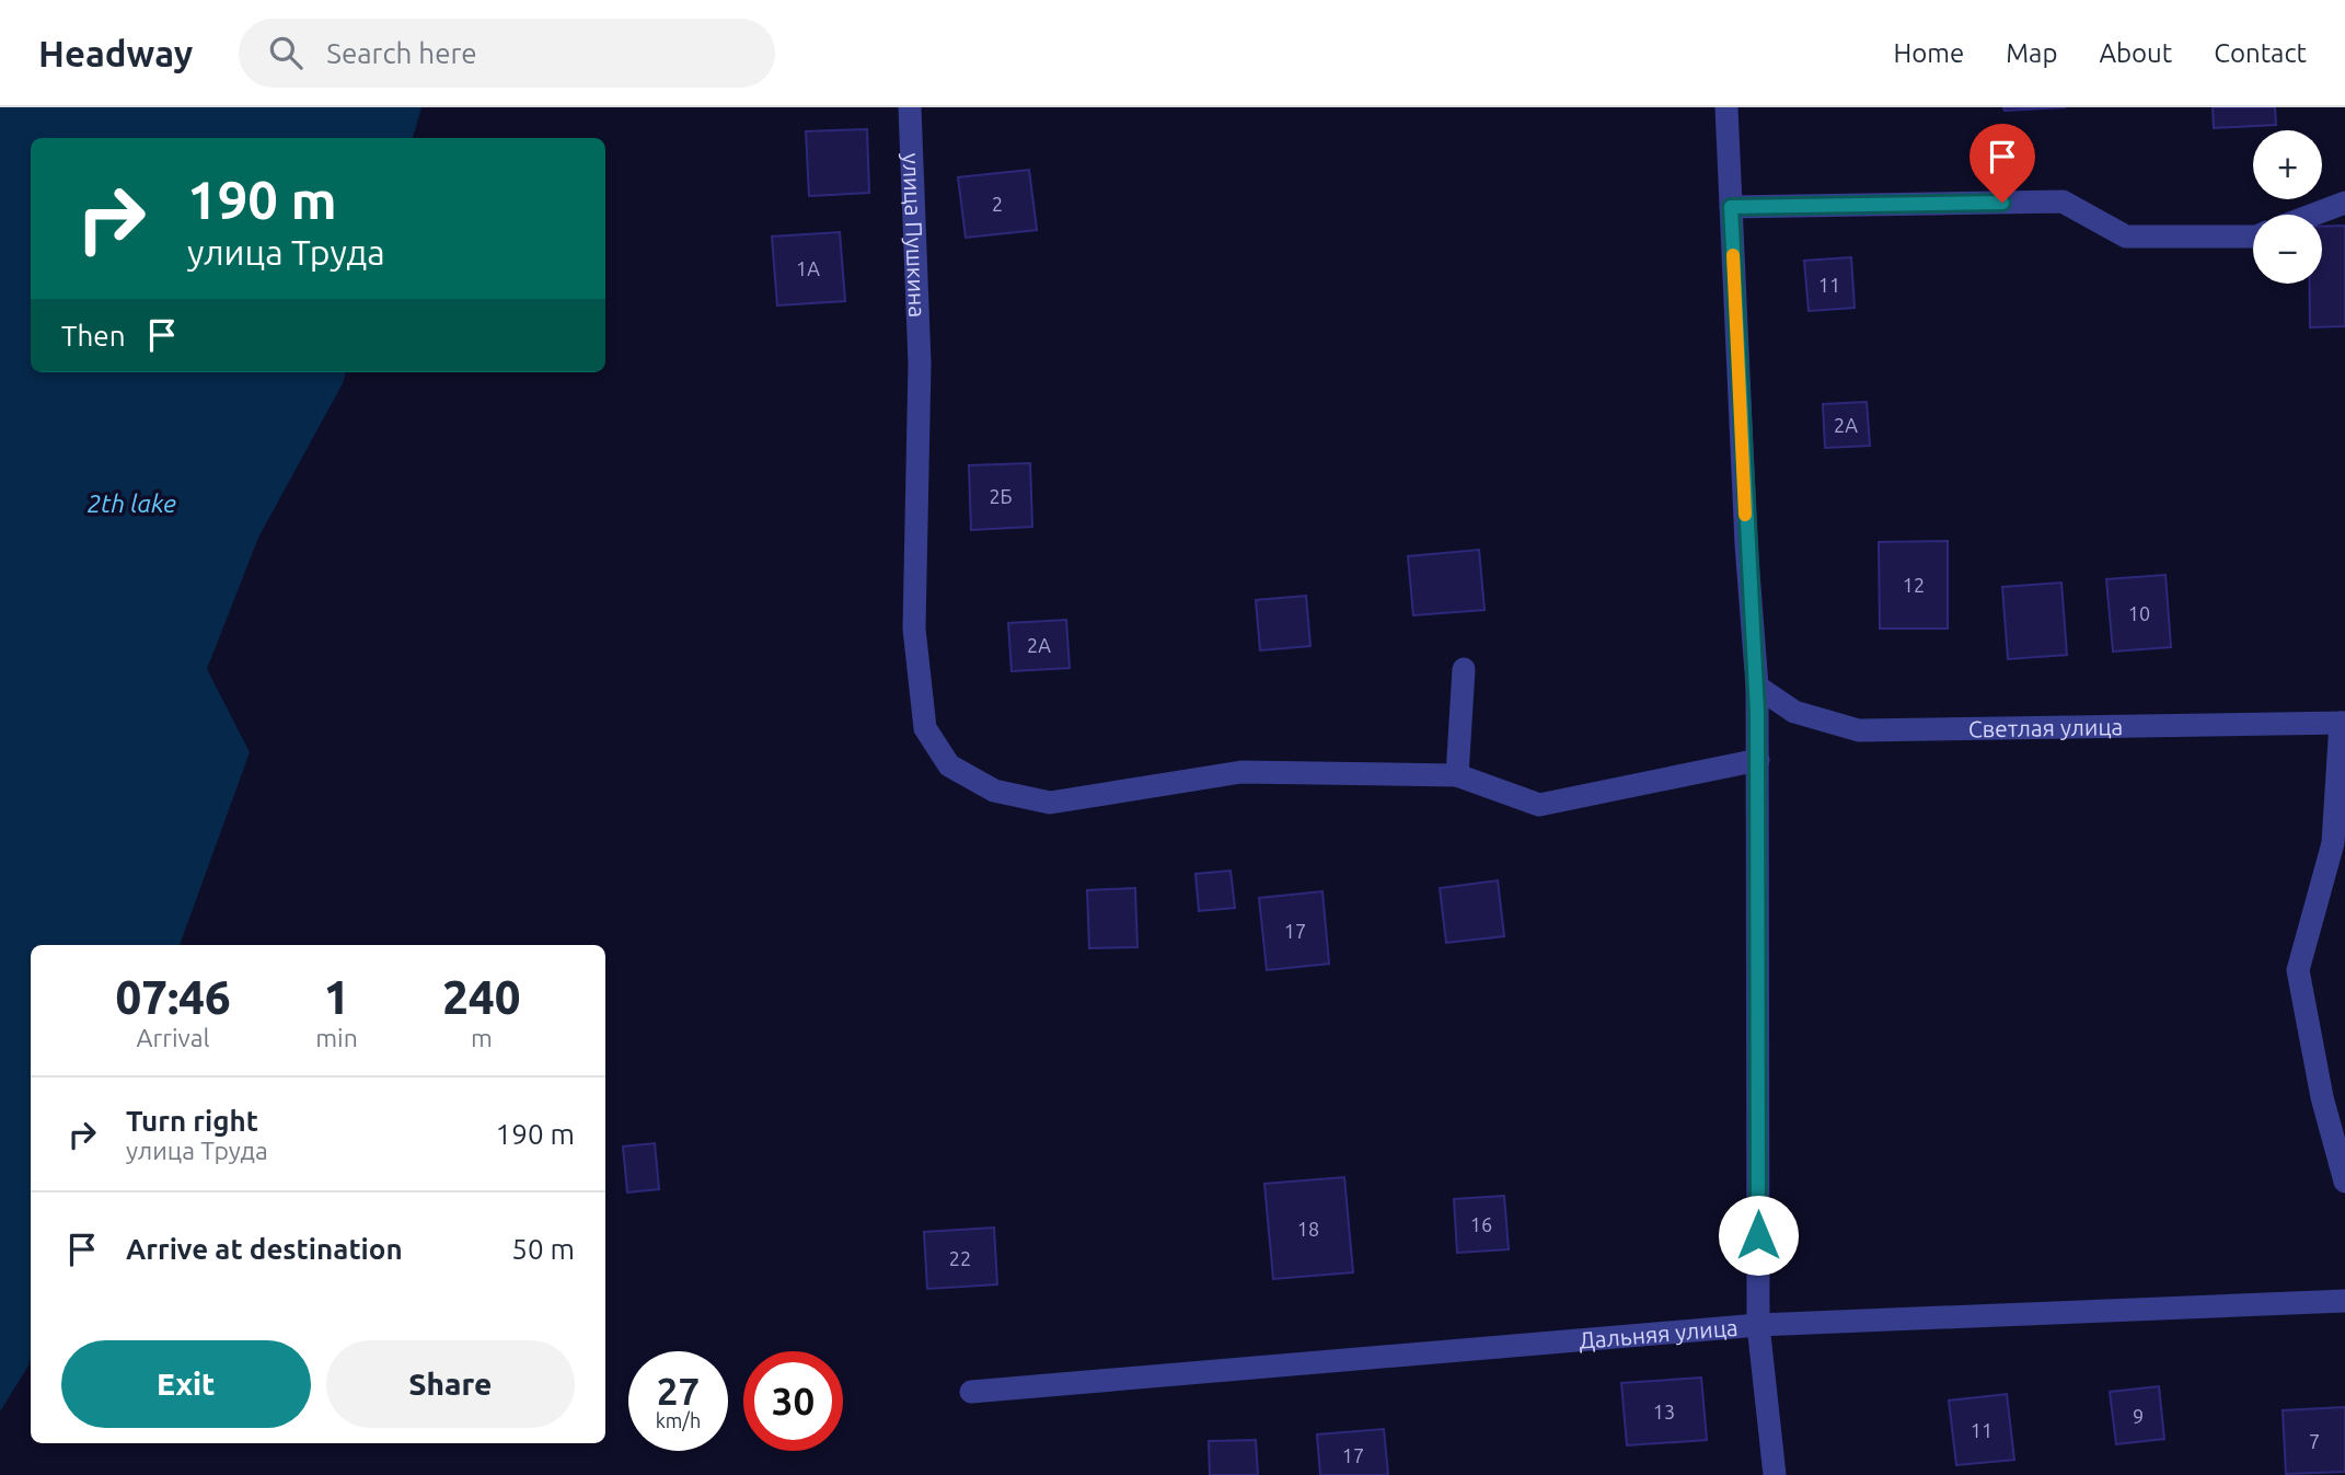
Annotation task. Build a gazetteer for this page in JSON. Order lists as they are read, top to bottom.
{
  "streets": {
    "street": ["улица Пушкина", "Светлая улица", "Дальняя улица"]
  },
  "water": ["2th lake"],
  "house_numbers": [
    "2",
    "1А",
    "11",
    "2А",
    "2Б",
    "12",
    "10",
    "2А",
    "17",
    "16",
    "18",
    "22",
    "13",
    "9",
    "11",
    "7",
    "17"
  ],
  "page": {
    "header": "Headway",
    "search": "Search here",
    "nav": [
      "Home",
      "Map",
      "About",
      "Contact"
    ],
    "map_buttons": ["+", "−"],
    "turn": ["190 m", "улица Труда"],
    "then": "Then",
    "eta": [
      "07:46",
      "Arrival",
      "1",
      "min",
      "240",
      "m"
    ],
    "list": [
      {
        "name": "Turn right",
        "note": "улица Труда",
        "value": "190 m"
      },
      {
        "name": "Arrive at destination",
        "value": "50 m"
      }
    ],
    "buttons": ["Exit", "Share"],
    "speed": "27 km/h",
    "limit": "30"
  }
}
